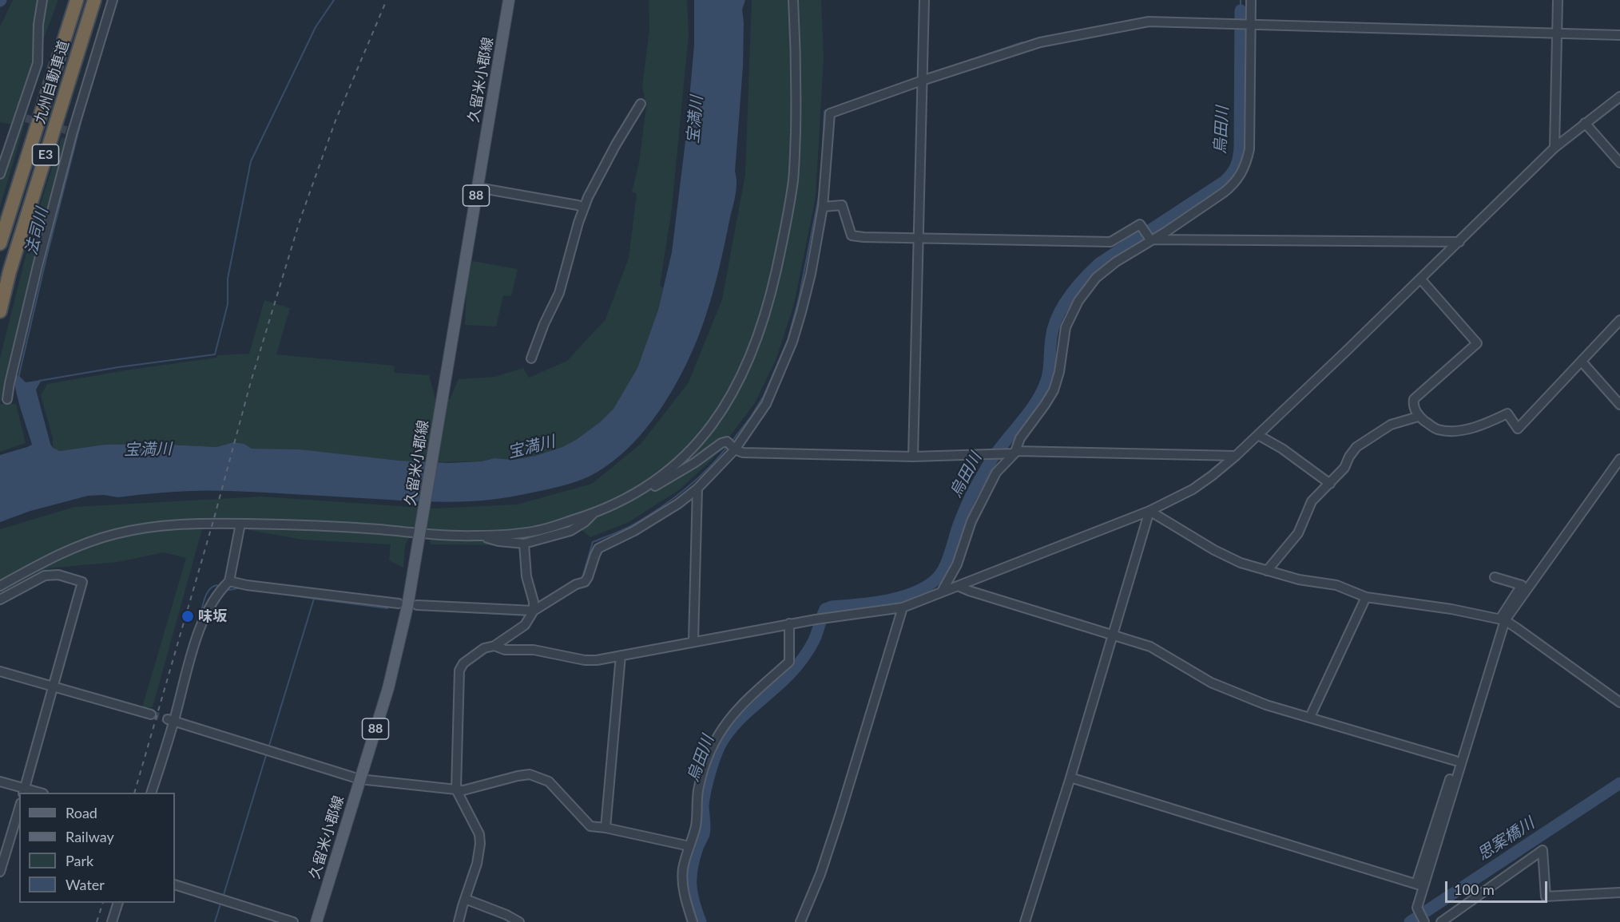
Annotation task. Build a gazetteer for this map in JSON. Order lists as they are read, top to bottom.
{
  "streets": {
    "highway": ["九州自動車道", "E3"],
    "main road": ["久留米小郡線", "88"]
  },
  "water": [
    "宝満川",
    "烏田川",
    "法司川",
    "思案橋川"
  ],
  "places": ["味坂"],
  "legend": [
    "Road",
    "Railway",
    "Park",
    "Water"
  ],
  "scale_bar": "100 m"
}
